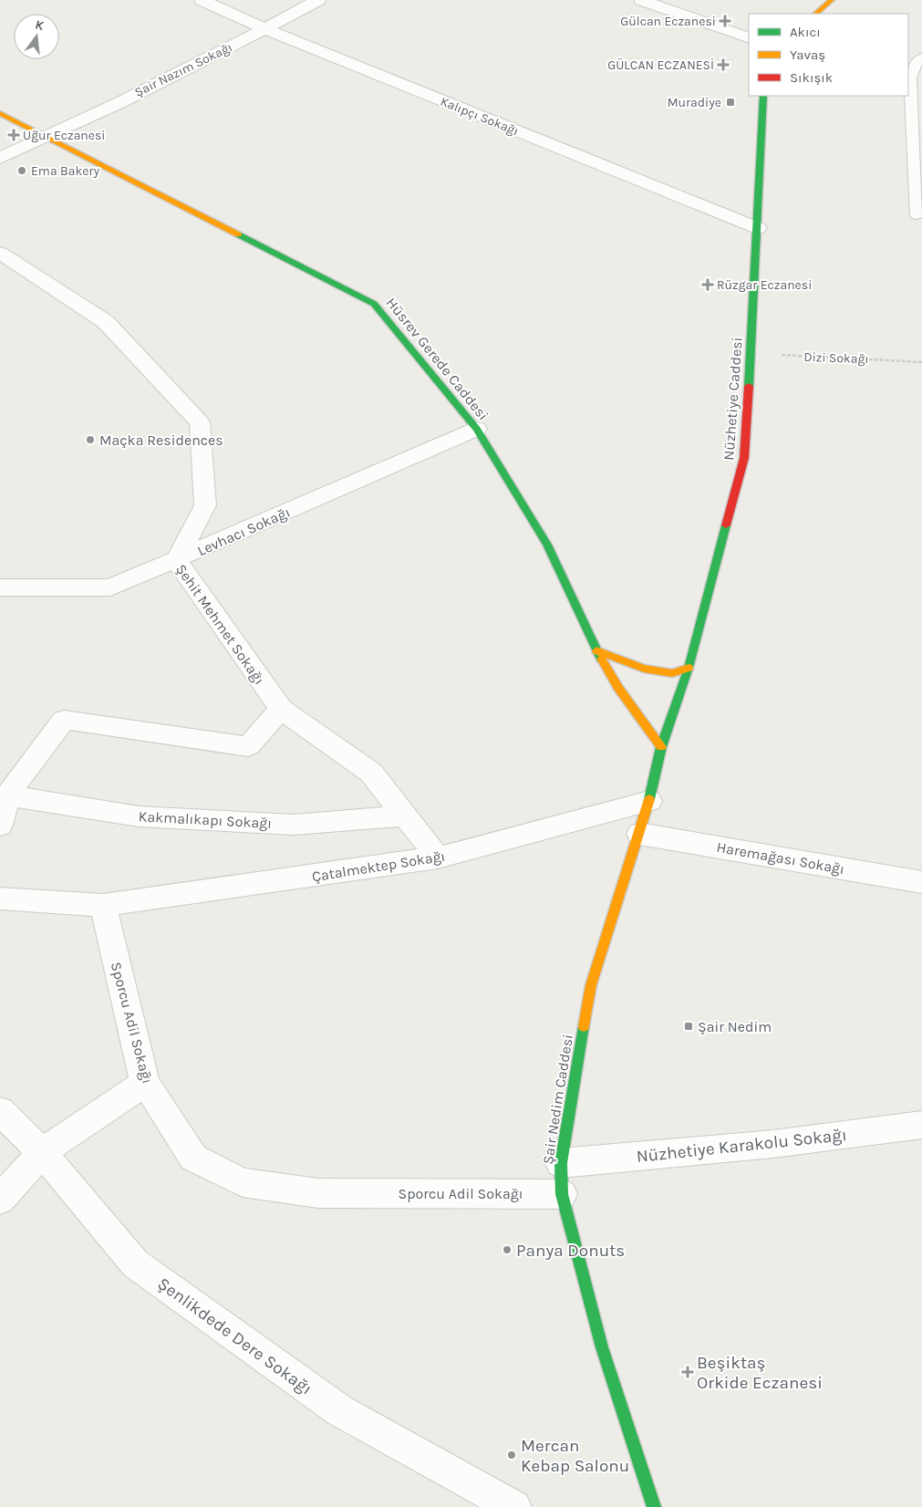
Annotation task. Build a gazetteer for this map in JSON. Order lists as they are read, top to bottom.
{
  "streets": {
    "street": [
      "Şair Nazım Sokağı",
      "Kalıpçı Sokağı",
      "Hüsrev Gerede Caddesi",
      "Nüzhetiye Caddesi",
      "Levhacı Sokağı",
      "Şehit Mehmet Sokağı",
      "Kakmalıkapı Sokağı",
      "Haremağası Sokağı",
      "Çatalmektep Sokağı",
      "Sporcu Adil Sokağı",
      "Şair Nedim Caddesi",
      "Nüzhetiye Karakolu Sokağı",
      "Şenlikdede Dere Sokağı"
    ],
    "path": ["Dizi Sokağı"]
  },
  "crossings": [
    ["Şair Nazım Sokağı", "Kalıpçı Sokağı"],
    ["Şair Nazım Sokağı", "Hüsrev Gerede Caddesi"],
    ["Kalıpçı Sokağı", "Nüzhetiye Caddesi"],
    ["Dizi Sokağı", "Nüzhetiye Caddesi"],
    ["Hüsrev Gerede Caddesi", "Nüzhetiye Caddesi"],
    ["Hüsrev Gerede Caddesi", "Levhacı Sokağı"],
    ["Hüsrev Gerede Caddesi", "Şair Nedim Caddesi"],
    ["Nüzhetiye Caddesi", "Şair Nedim Caddesi"],
    ["Levhacı Sokağı", "Şehit Mehmet Sokağı"],
    ["Şehit Mehmet Sokağı", "Kakmalıkapı Sokağı"],
    ["Şehit Mehmet Sokağı", "Çatalmektep Sokağı"],
    ["Haremağası Sokağı", "Şair Nedim Caddesi"],
    ["Çatalmektep Sokağı", "Sporcu Adil Sokağı"],
    ["Çatalmektep Sokağı", "Şair Nedim Caddesi"],
    ["Sporcu Adil Sokağı", "Şair Nedim Caddesi"],
    ["Şair Nedim Caddesi", "Nüzhetiye Karakolu Sokağı"]
  ],
  "places": {
    "health": [
      "Gülcan Eczanesi",
      "GÜLCAN ECZANESİ",
      "Uğur Eczanesi",
      "Rüzgar Eczanesi",
      "Beşiktaş Orkide Eczanesi"
    ],
    "transit": ["Muradiye", "Şair Nedim"],
    "other": [
      "Ema Bakery",
      "Maçka Residences",
      "Panya Donuts",
      "Mercan Kebap Salonu"
    ]
  },
  "legend": ["Akıcı", "Yavaş", "Sıkışık"],
  "north": "top"
}
